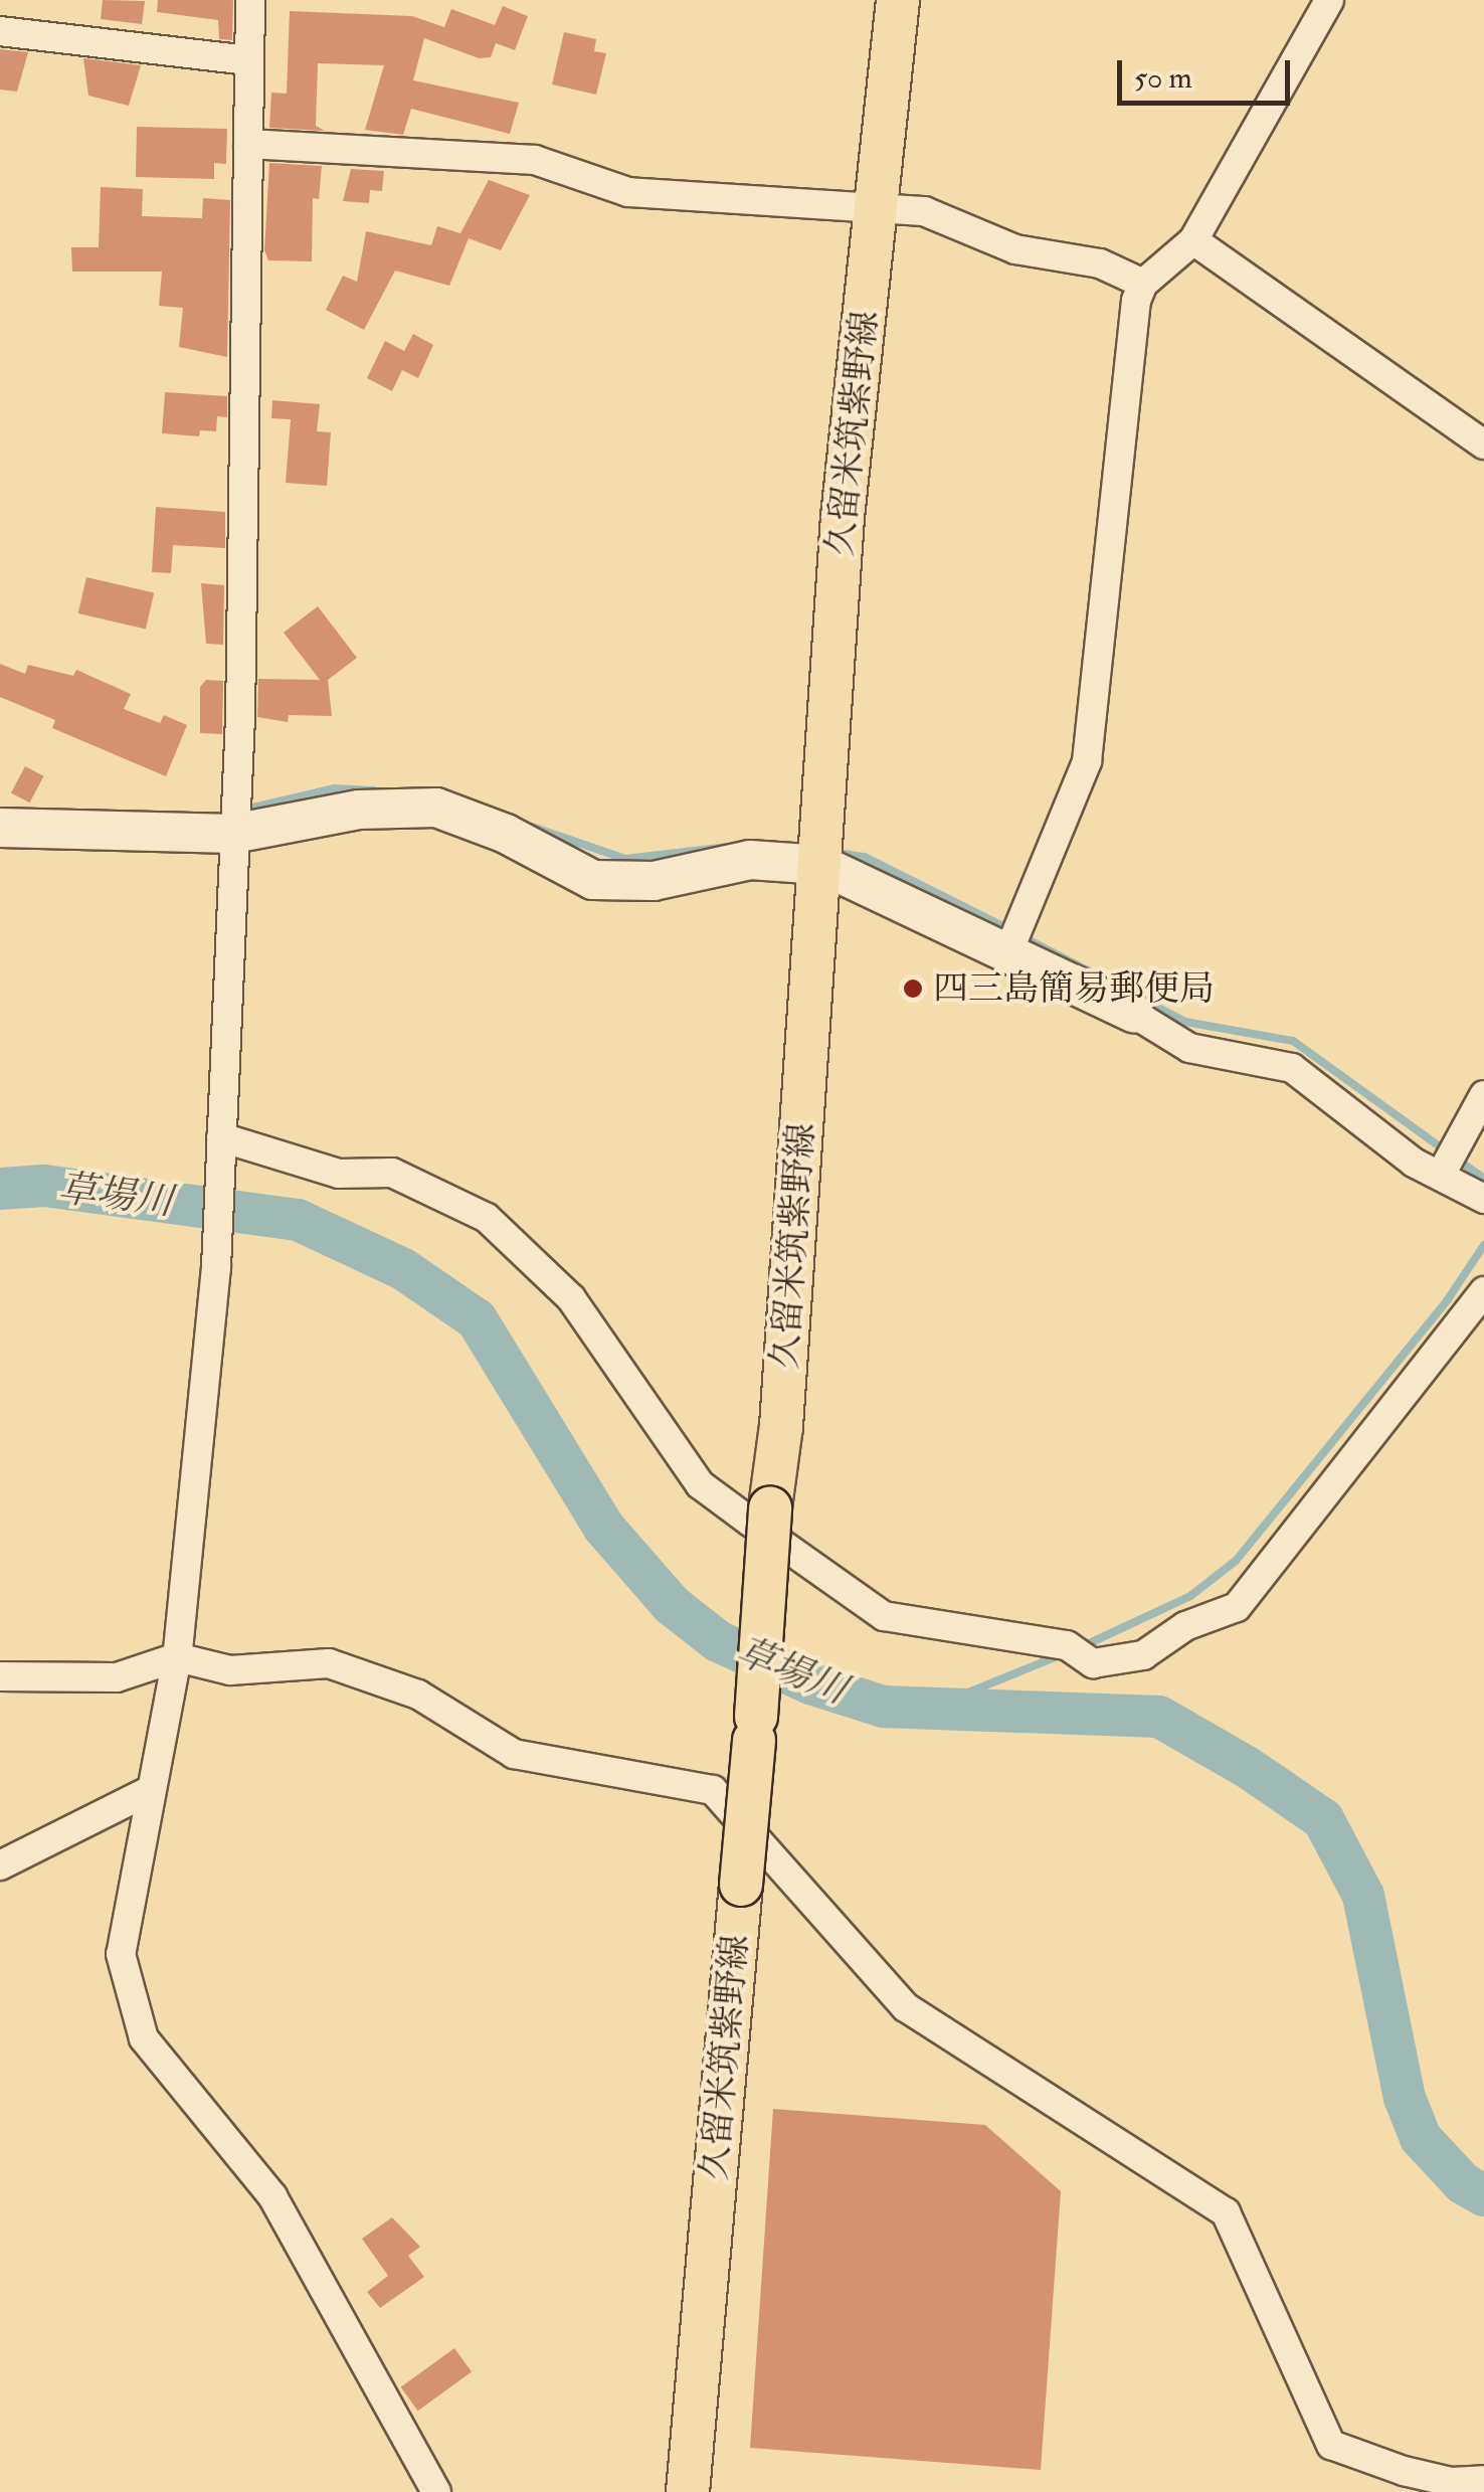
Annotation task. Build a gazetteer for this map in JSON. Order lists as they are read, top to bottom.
{
  "streets": {
    "main road": ["久留米筑紫野線"]
  },
  "water": ["草場川"],
  "places": ["四三島簡易郵便局"],
  "scale_bar": "50 m"
}
